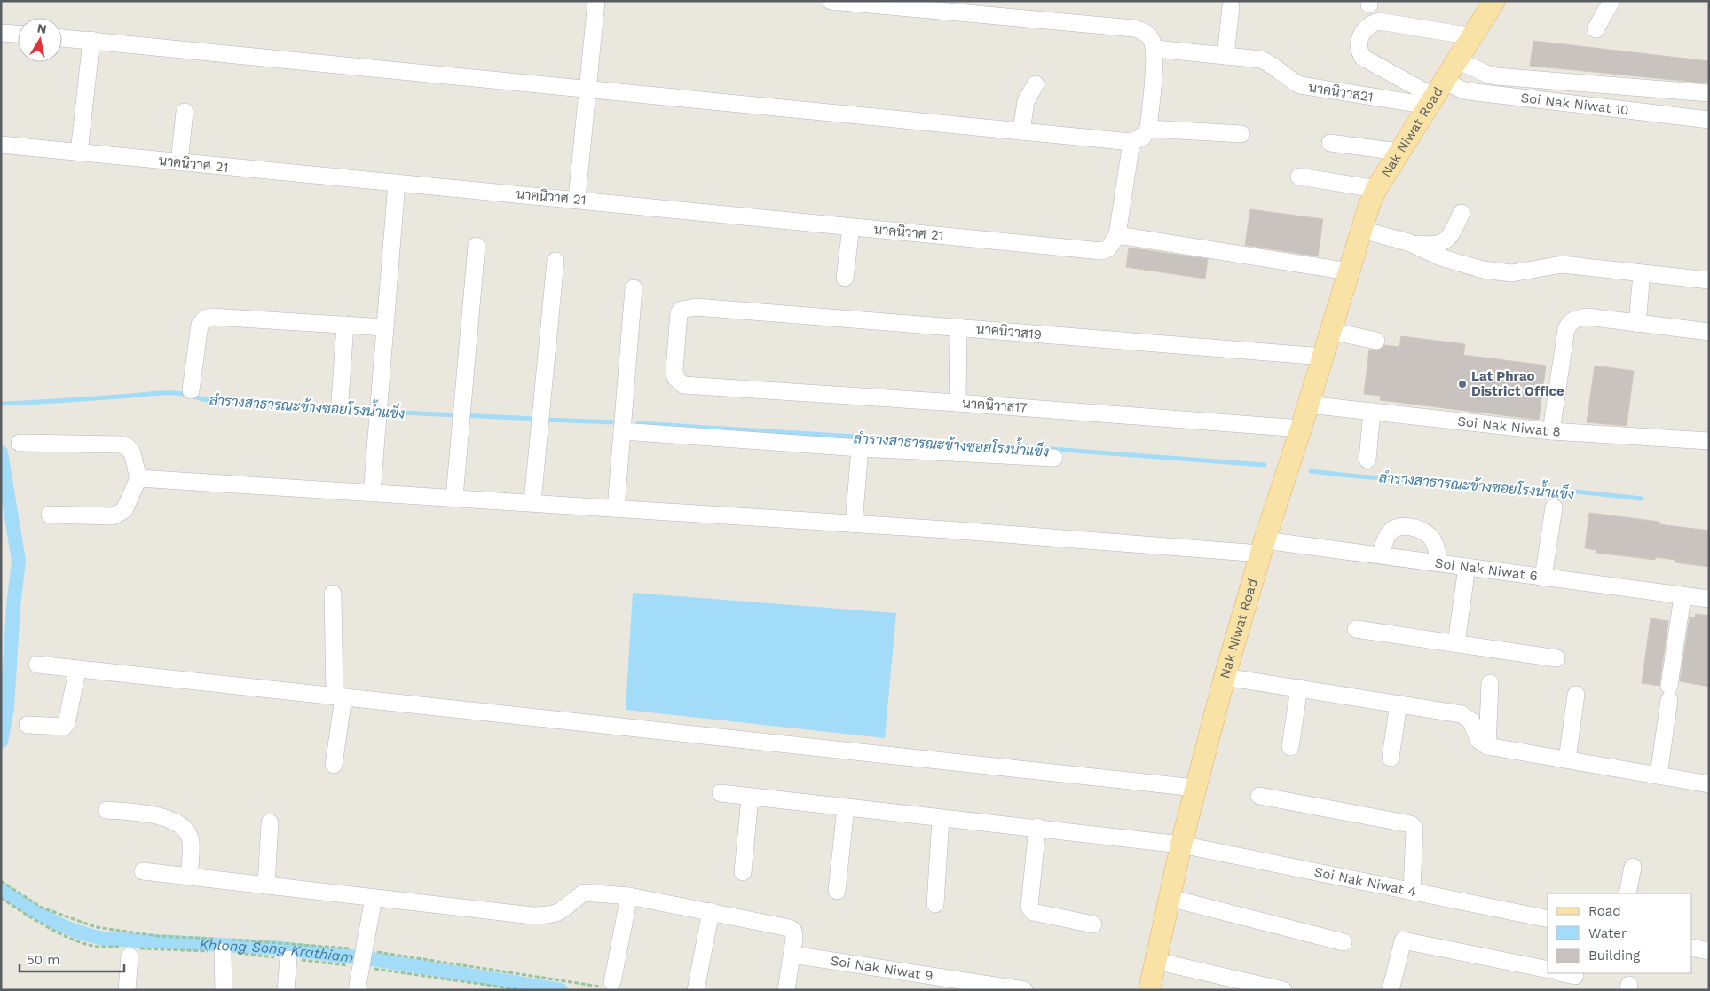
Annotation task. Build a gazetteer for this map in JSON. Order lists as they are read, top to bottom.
{
  "streets": {
    "main road": ["Nak Niwat Road"],
    "street": [
      "นาคนิวาส21",
      "Soi Nak Niwat 10",
      "นาคนิวาศ 21",
      "นาคนิวาส19",
      "นาคนิวาส17",
      "Soi Nak Niwat 8",
      "Soi Nak Niwat 6",
      "Soi Nak Niwat 4",
      "Soi Nak Niwat 9"
    ]
  },
  "crossings": [
    ["นาคนิวาส21", "Soi Nak Niwat 10"],
    ["นาคนิวาส21", "Nak Niwat Road"],
    ["Soi Nak Niwat 10", "Nak Niwat Road"],
    ["Nak Niwat Road", "นาคนิวาส19"],
    ["Nak Niwat Road", "นาคนิวาส17"],
    ["Nak Niwat Road", "Soi Nak Niwat 8"],
    ["Nak Niwat Road", "Soi Nak Niwat 6"],
    ["Nak Niwat Road", "Soi Nak Niwat 4"],
    ["นาคนิวาส19", "นาคนิวาส17"]
  ],
  "water": ["ลำรางสาธารณะข้างซอยโรงน้ำแข็ง", "Khlong Song Krathiam"],
  "places": ["Lat Phrao District Office"],
  "legend": ["Road", "Water", "Building"],
  "scale_bar": "50 m",
  "north": "top"
}
